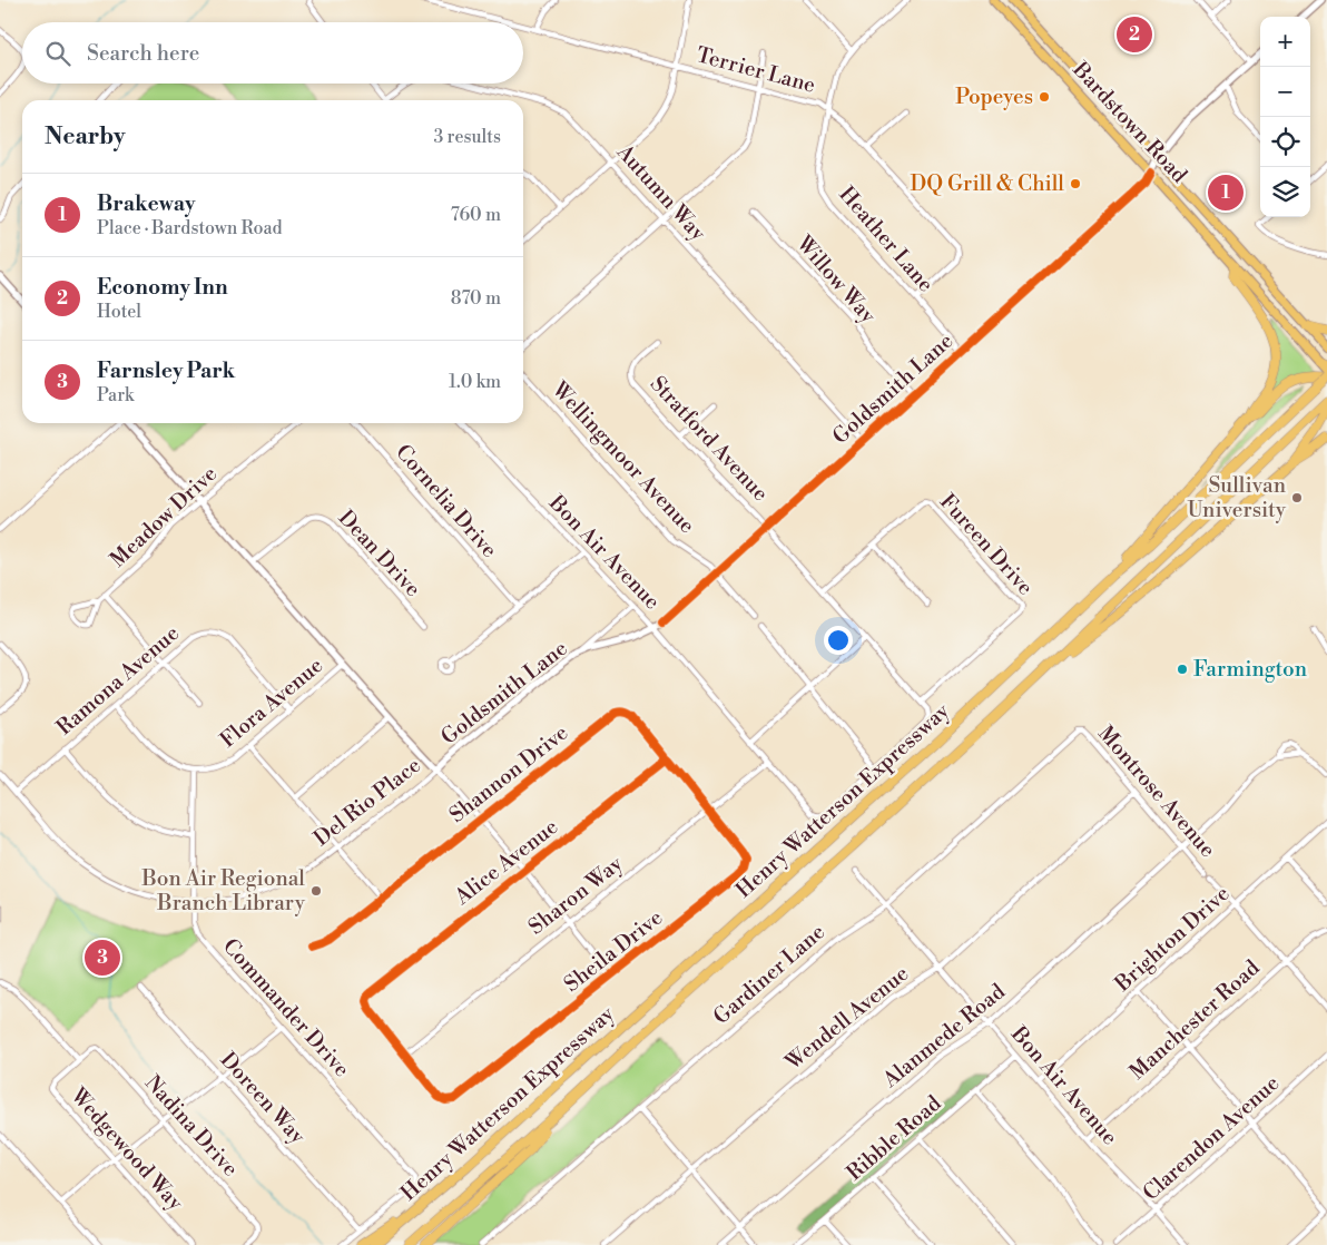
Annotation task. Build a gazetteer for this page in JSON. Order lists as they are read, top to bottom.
{
  "streets": {
    "highway": ["Henry Watterson Expressway"],
    "main road": ["Bardstown Road"],
    "street": [
      "Terrier Lane",
      "Autumn Way",
      "Heather Lane",
      "Willow Way",
      "Goldsmith Lane",
      "Stratford Avenue",
      "Wellingmoor Avenue",
      "Cornelia Drive",
      "Meadow Drive",
      "Fureen Drive",
      "Bon Air Avenue",
      "Dean Drive",
      "Ramona Avenue",
      "Flora Avenue",
      "Shannon Drive",
      "Montrose Avenue",
      "Del Rio Place",
      "Alice Avenue",
      "Sharon Way",
      "Brighton Drive",
      "Sheila Drive",
      "Gardiner Lane",
      "Commander Drive",
      "Wendell Avenue",
      "Manchester Road",
      "Alanmede Road",
      "Doreen Way",
      "Nadina Drive",
      "Ribble Road",
      "Clarendon Avenue",
      "Wedgewood Way"
    ]
  },
  "crossings": [
    ["Terrier Lane", "Heather Lane"],
    ["Bardstown Road", "Goldsmith Lane"],
    ["Autumn Way", "Goldsmith Lane"],
    ["Heather Lane", "Goldsmith Lane"],
    ["Willow Way", "Goldsmith Lane"],
    ["Goldsmith Lane", "Stratford Avenue"],
    ["Goldsmith Lane", "Wellingmoor Avenue"],
    ["Goldsmith Lane", "Meadow Drive"],
    ["Goldsmith Lane", "Bon Air Avenue"],
    ["Goldsmith Lane", "Dean Drive"],
    ["Goldsmith Lane", "Flora Avenue"],
    ["Goldsmith Lane", "Del Rio Place"],
    ["Stratford Avenue", "Fureen Drive"],
    ["Stratford Avenue", "Bon Air Avenue"],
    ["Bon Air Avenue", "Sharon Way"],
    ["Bon Air Avenue", "Brighton Drive"],
    ["Bon Air Avenue", "Gardiner Lane"],
    ["Bon Air Avenue", "Wendell Avenue"],
    ["Bon Air Avenue", "Manchester Road"],
    ["Bon Air Avenue", "Alanmede Road"],
    ["Bon Air Avenue", "Ribble Road"],
    ["Bon Air Avenue", "Clarendon Avenue"],
    ["Ramona Avenue", "Flora Avenue"],
    ["Ramona Avenue", "Del Rio Place"],
    ["Ramona Avenue", "Commander Drive"],
    ["Flora Avenue", "Commander Drive"],
    ["Shannon Drive", "Alice Avenue"],
    ["Shannon Drive", "Sharon Way"],
    ["Shannon Drive", "Sheila Drive"],
    ["Montrose Avenue", "Brighton Drive"],
    ["Montrose Avenue", "Gardiner Lane"],
    ["Montrose Avenue", "Wendell Avenue"],
    ["Montrose Avenue", "Manchester Road"],
    ["Montrose Avenue", "Alanmede Road"],
    ["Del Rio Place", "Commander Drive"],
    ["Alice Avenue", "Sharon Way"],
    ["Alice Avenue", "Sheila Drive"],
    ["Sharon Way", "Sheila Drive"],
    ["Commander Drive", "Doreen Way"],
    ["Nadina Drive", "Wedgewood Way"]
  ],
  "places": [
    "Popeyes",
    "DQ Grill & Chill",
    "Sullivan University",
    "Farmington",
    "Bon Air Regional Branch Library"
  ],
  "page": {
    "pins": ["2", "1", "3"],
    "map_buttons": ["+", "−"],
    "search": "Search here",
    "heading": ["Nearby", "3 results"],
    "list": [
      {
        "mark": "1",
        "name": "Brakeway",
        "note": "Place · Bardstown Road",
        "value": "760 m"
      },
      {
        "mark": "2",
        "name": "Economy Inn",
        "note": "Hotel",
        "value": "870 m"
      },
      {
        "mark": "3",
        "name": "Farnsley Park",
        "note": "Park",
        "value": "1.0 km"
      }
    ]
  }
}
